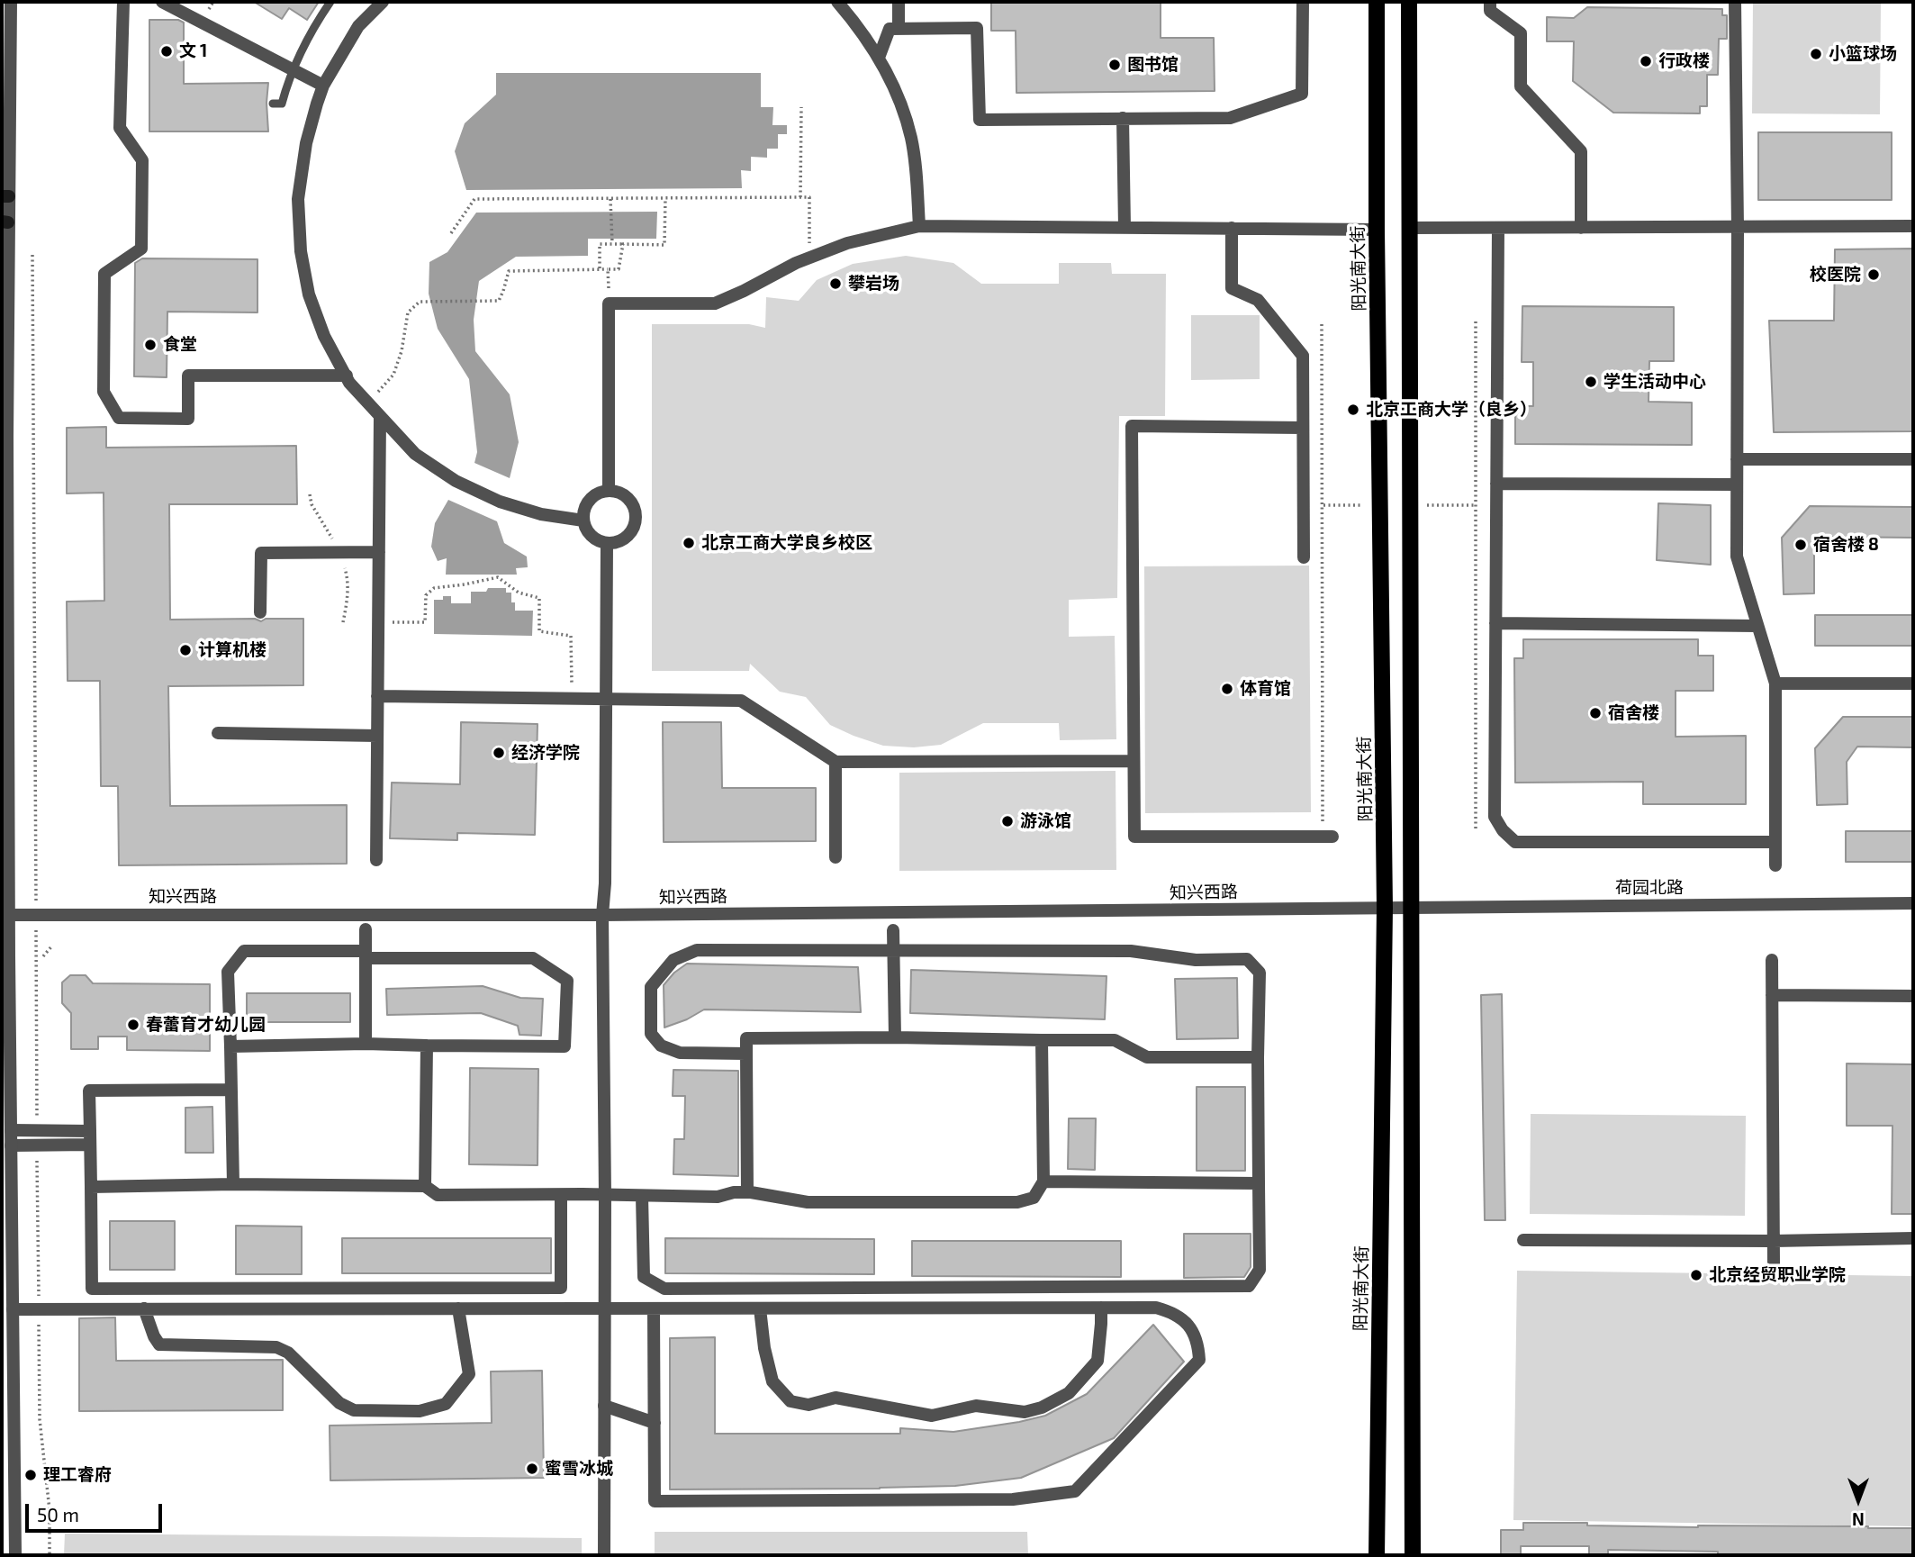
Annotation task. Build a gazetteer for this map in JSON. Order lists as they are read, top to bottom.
{
  "streets": {
    "main road": ["阳光南大街"],
    "street": ["荷园北路", "知兴西路"]
  },
  "crossings": [
    ["阳光南大街", "荷园北路"],
    ["阳光南大街", "知兴西路"],
    ["荷园北路", "知兴西路"]
  ],
  "places": [
    "文 1",
    "小篮球场",
    "行政楼",
    "图书馆",
    "校医院",
    "攀岩场",
    "食堂",
    "学生活动中心",
    "北京工商大学（良乡）",
    "北京工商大学良乡校区",
    "宿舍楼 8",
    "计算机楼",
    "体育馆",
    "宿舍楼",
    "经济学院",
    "游泳馆",
    "春蕾育才幼儿园",
    "北京经贸职业学院",
    "蜜雪冰城",
    "理工睿府"
  ],
  "scale_bar": "50 m",
  "north": "bottom"
}
